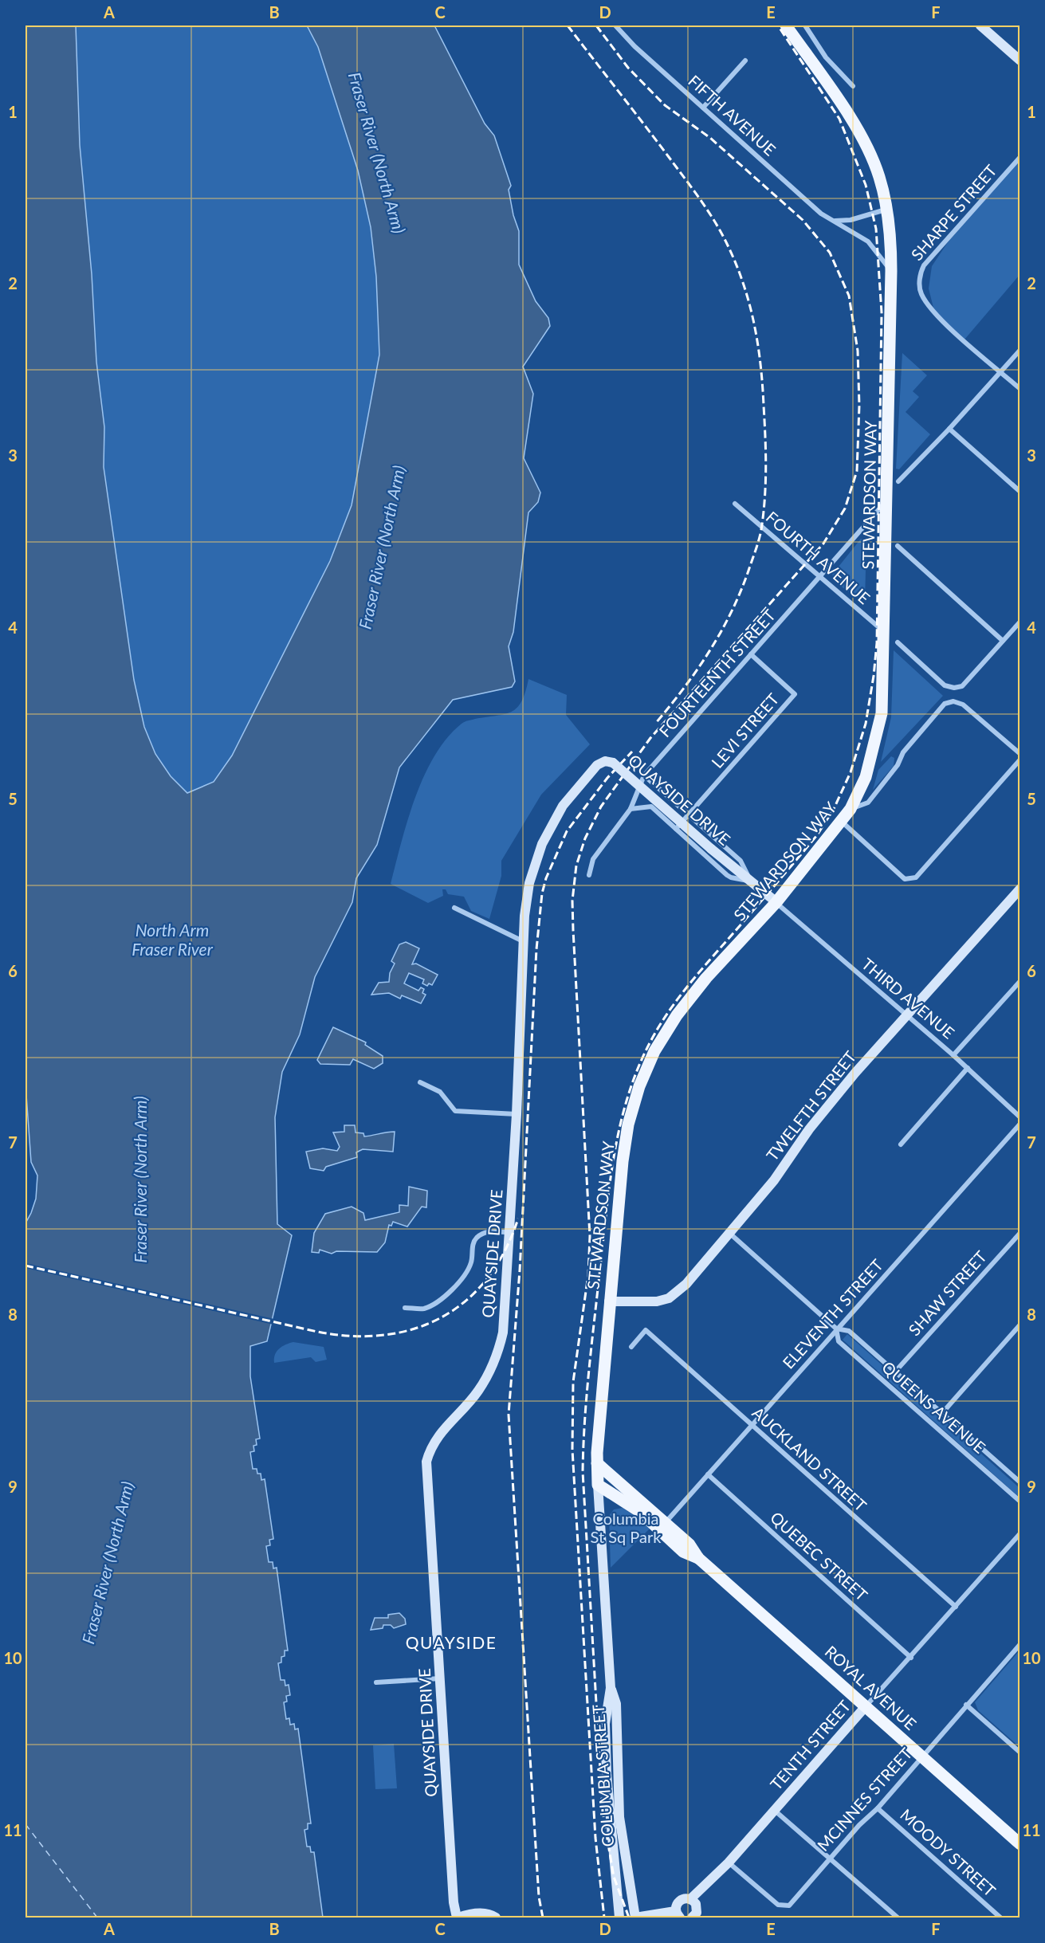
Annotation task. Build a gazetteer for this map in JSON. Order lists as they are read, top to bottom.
{
  "streets": {
    "main road": ["STEWARDSON WAY", "ROYAL AVENUE"],
    "street": [
      "FIFTH AVENUE",
      "SHARPE STREET",
      "FOURTH AVENUE",
      "FOURTEENTH STREET",
      "LEVI STREET",
      "QUAYSIDE DRIVE",
      "THIRD AVENUE",
      "TWELFTH STREET",
      "SHAW STREET",
      "ELEVENTH STREET",
      "QUEENS AVENUE",
      "AUCKLAND STREET",
      "QUEBEC STREET",
      "TENTH STREET",
      "COLUMBIA STREET",
      "MCINNES STREET",
      "MOODY STREET"
    ]
  },
  "crossings": [
    ["FIFTH AVENUE", "STEWARDSON WAY"],
    ["STEWARDSON WAY", "FOURTH AVENUE"],
    ["STEWARDSON WAY", "FOURTEENTH STREET"],
    ["STEWARDSON WAY", "QUAYSIDE DRIVE"],
    ["STEWARDSON WAY", "THIRD AVENUE"],
    ["STEWARDSON WAY", "TWELFTH STREET"],
    ["STEWARDSON WAY", "ROYAL AVENUE"],
    ["STEWARDSON WAY", "COLUMBIA STREET"],
    ["FOURTH AVENUE", "FOURTEENTH STREET"],
    ["FOURTEENTH STREET", "LEVI STREET"],
    ["QUAYSIDE DRIVE", "THIRD AVENUE"],
    ["THIRD AVENUE", "TWELFTH STREET"],
    ["TWELFTH STREET", "QUEENS AVENUE"],
    ["SHAW STREET", "QUEENS AVENUE"],
    ["ELEVENTH STREET", "QUEENS AVENUE"],
    ["ELEVENTH STREET", "AUCKLAND STREET"],
    ["ELEVENTH STREET", "QUEBEC STREET"],
    ["ELEVENTH STREET", "ROYAL AVENUE"],
    ["AUCKLAND STREET", "TENTH STREET"],
    ["QUEBEC STREET", "TENTH STREET"],
    ["ROYAL AVENUE", "TENTH STREET"],
    ["ROYAL AVENUE", "COLUMBIA STREET"],
    ["ROYAL AVENUE", "MCINNES STREET"],
    ["TENTH STREET", "MCINNES STREET"],
    ["MCINNES STREET", "MOODY STREET"]
  ],
  "districts": ["QUAYSIDE"],
  "water": ["Fraser River (North Arm)", "North Arm Fraser River"],
  "parks": ["Columbia St Sq Park"],
  "grid": {
    "columns": [
      "A",
      "B",
      "C",
      "D",
      "E",
      "F"
    ],
    "rows": [
      "1",
      "2",
      "3",
      "4",
      "5",
      "6",
      "7",
      "8",
      "9",
      "10",
      "11"
    ]
  }
}
